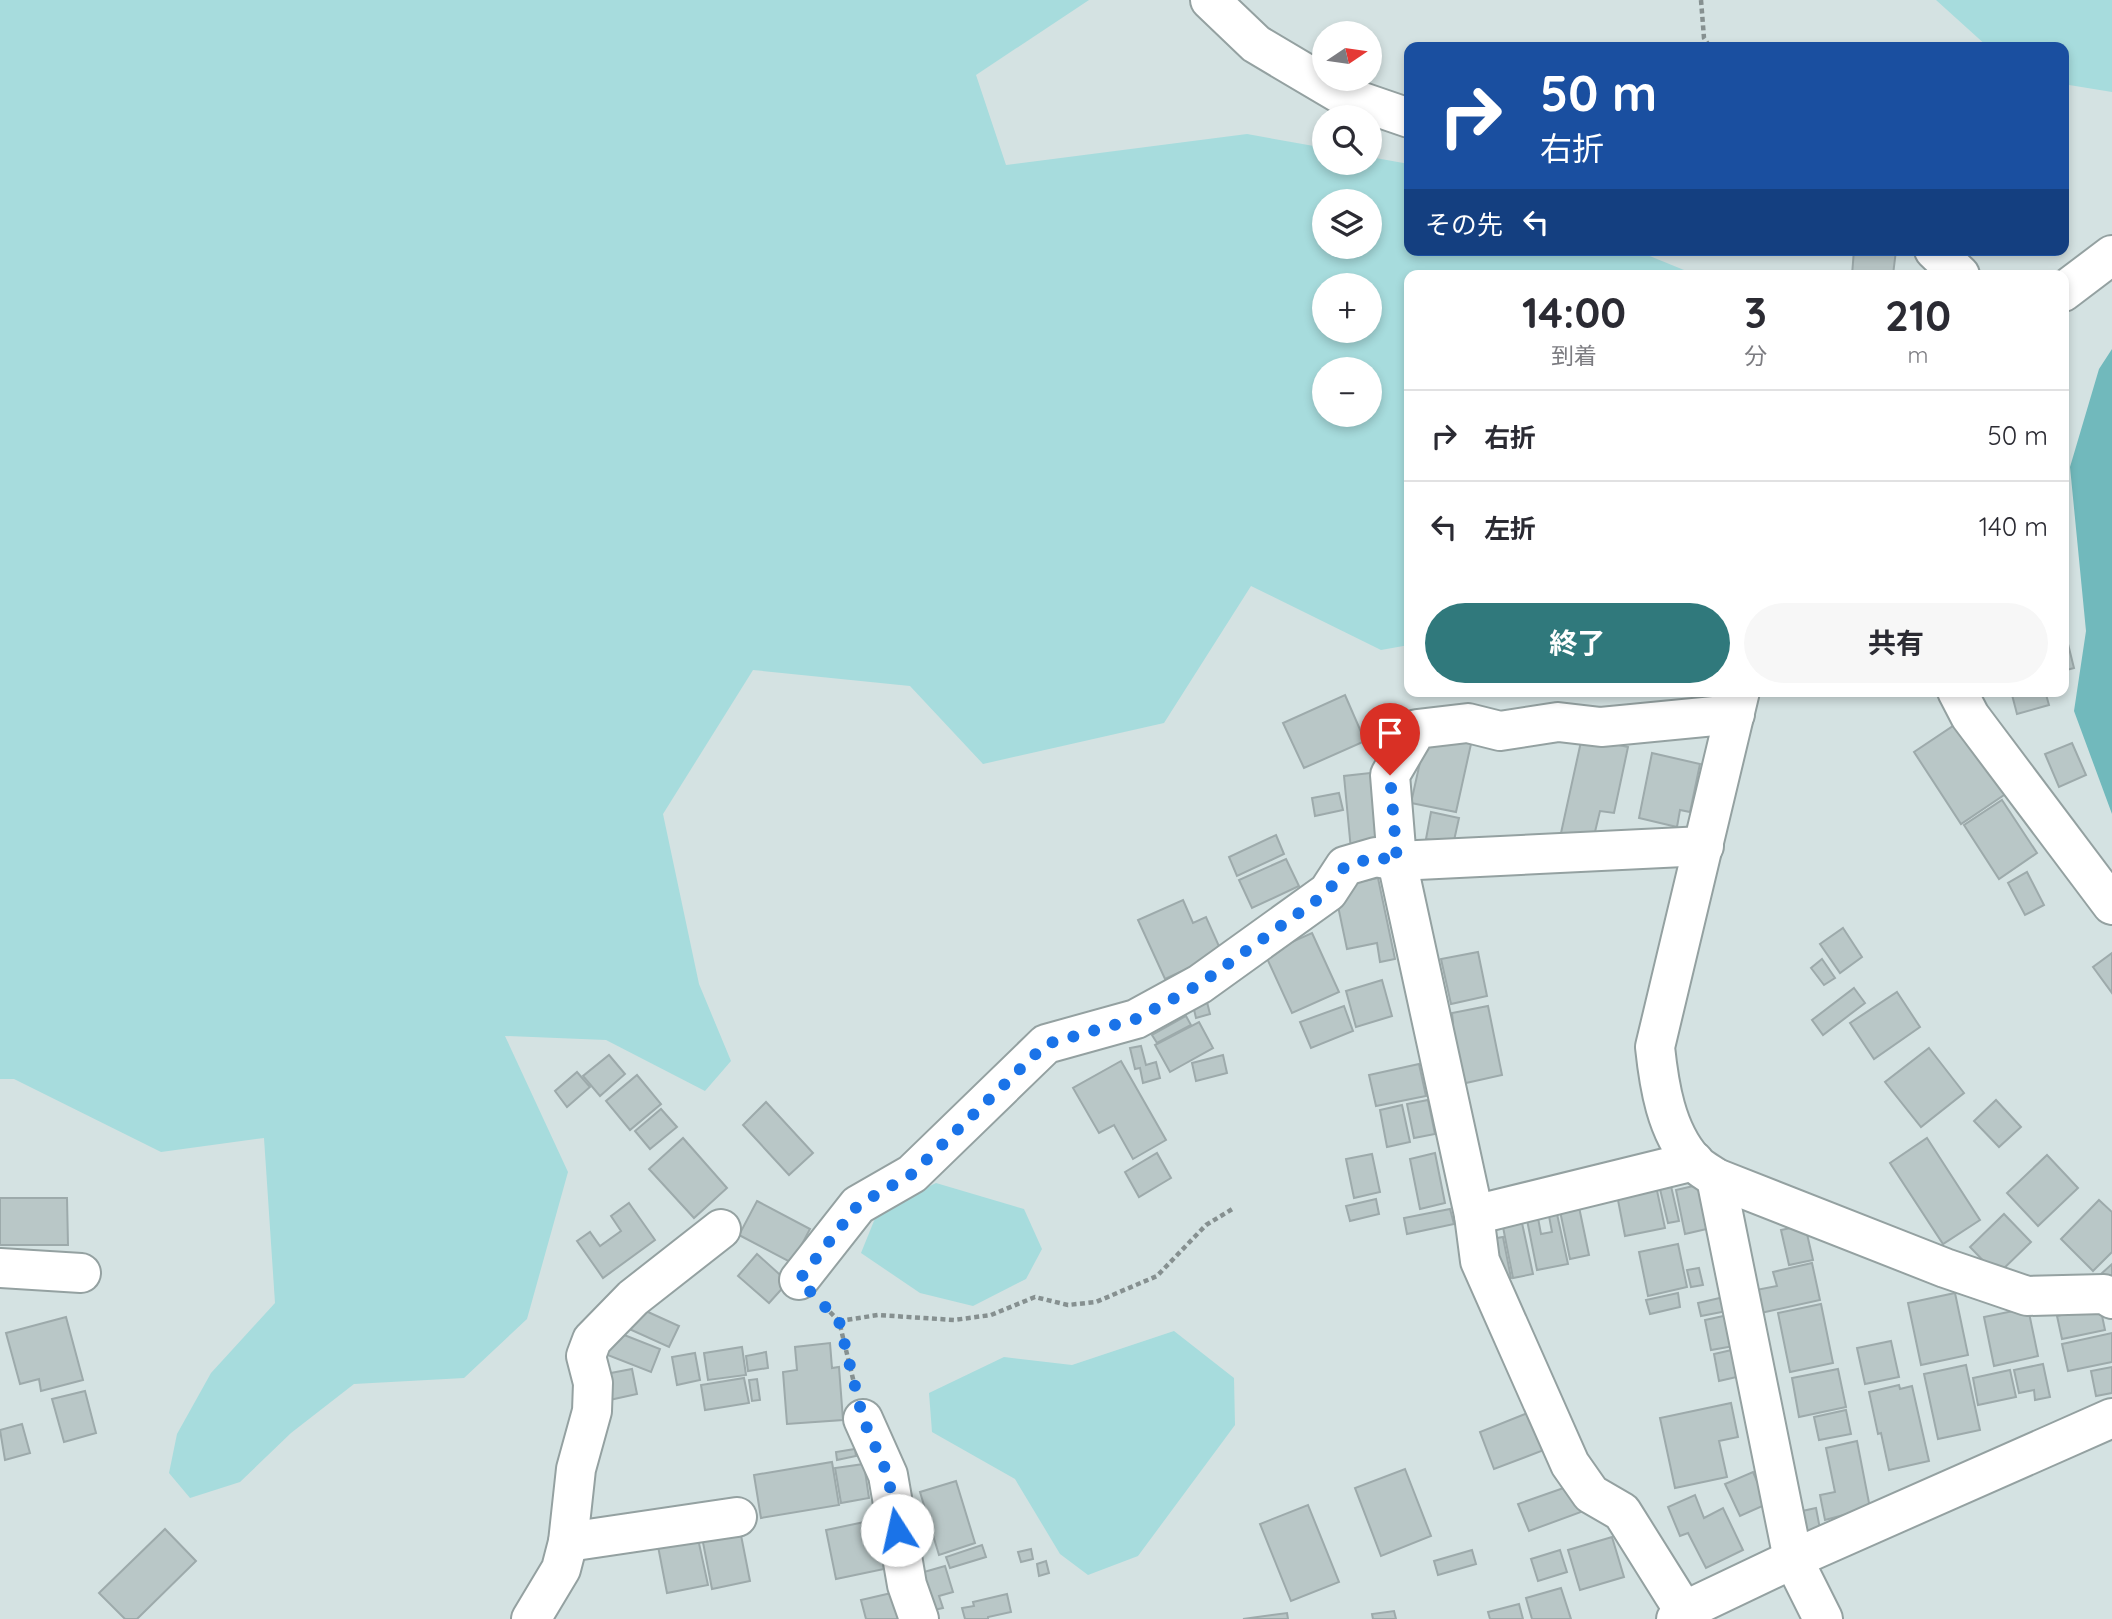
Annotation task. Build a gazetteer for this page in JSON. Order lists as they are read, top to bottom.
{
  "north": "right",
  "page": {
    "map_buttons": ["+", "−"],
    "turn": ["50 m", "右折"],
    "then": "その先",
    "eta": [
      "14:00",
      "到着",
      "3",
      "分",
      "210",
      "m"
    ],
    "list": [
      {
        "name": "右折",
        "value": "50 m"
      },
      {
        "name": "左折",
        "value": "140 m"
      }
    ],
    "buttons": ["終了", "共有"]
  }
}
